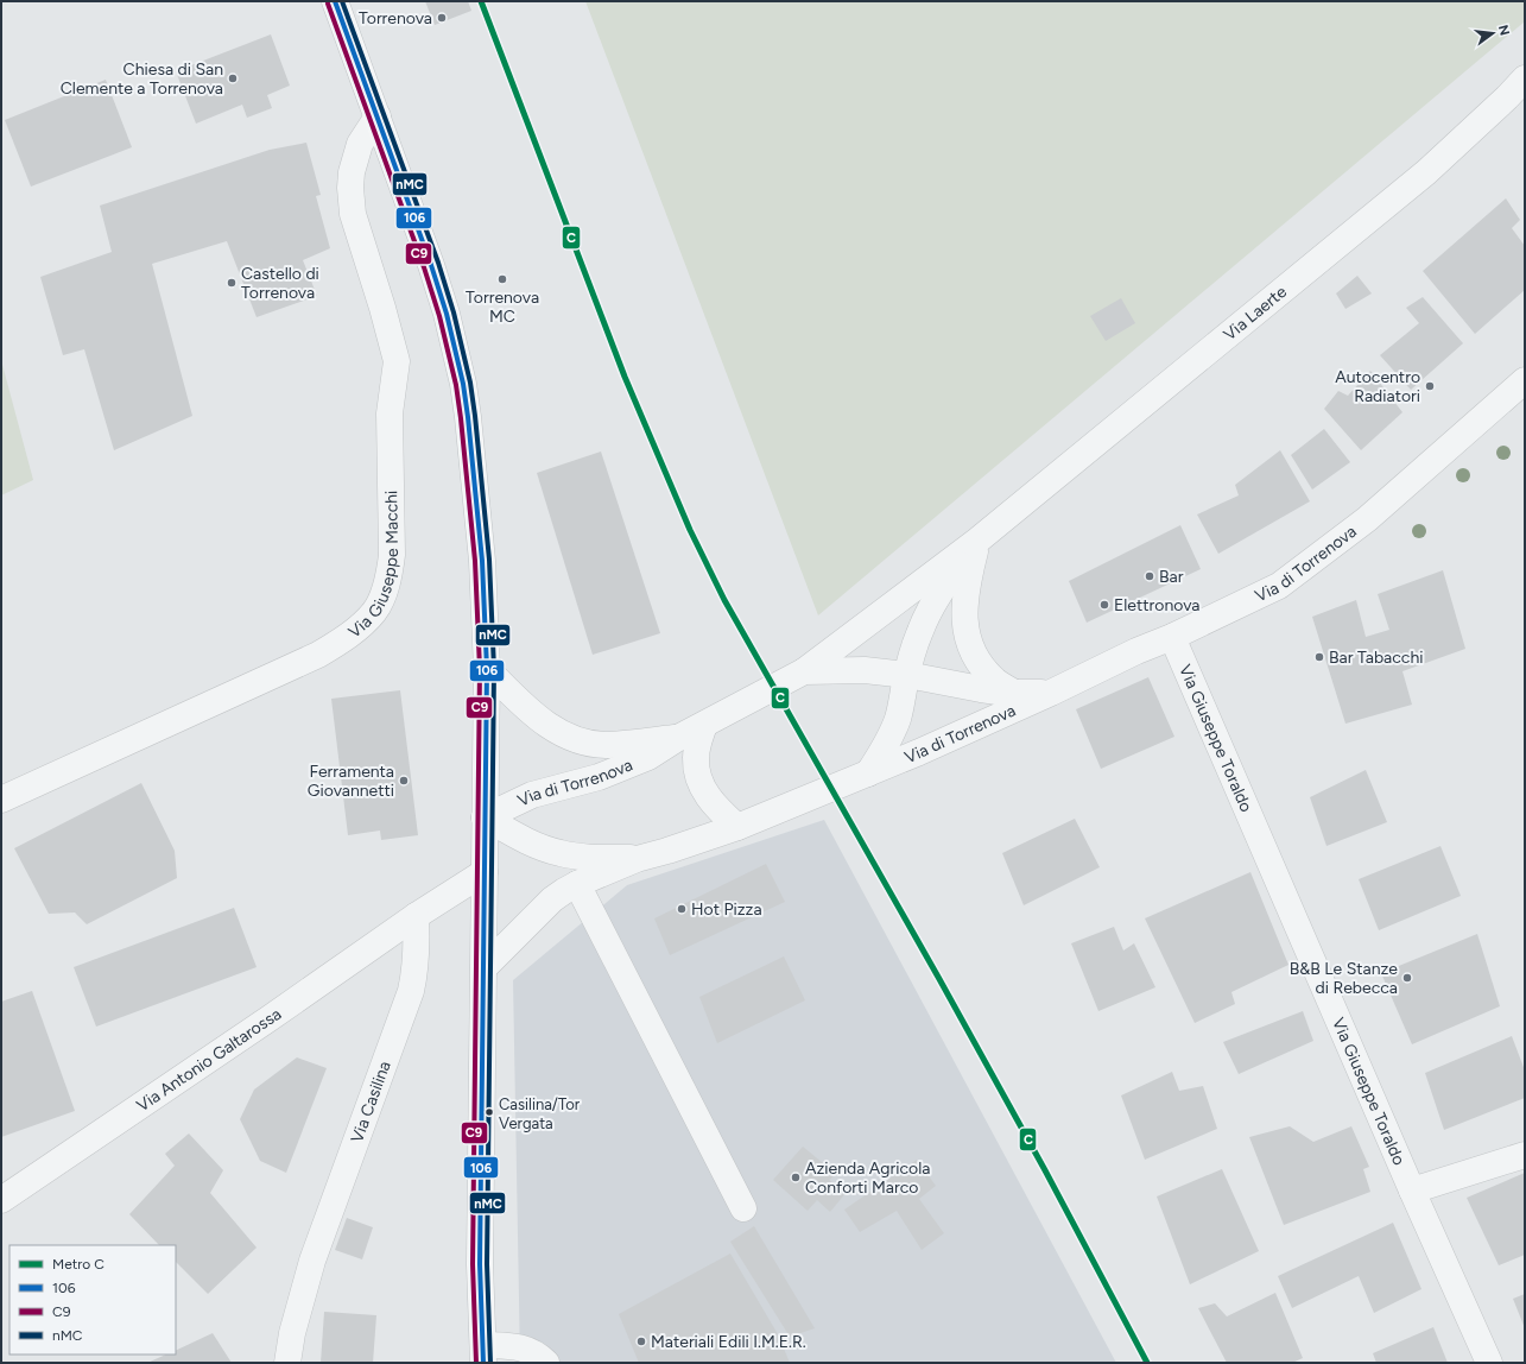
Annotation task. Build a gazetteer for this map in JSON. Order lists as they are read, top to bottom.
{
  "streets": {
    "street": [
      "Via Laerte",
      "Via Giuseppe Macchi",
      "Via di Torrenova",
      "Via Giuseppe Toraldo",
      "Via Antonio Galtarossa",
      "Via Casilina"
    ]
  },
  "crossings": [
    ["Via di Torrenova", "Via Giuseppe Toraldo"],
    ["Via Antonio Galtarossa", "Via Casilina"]
  ],
  "places": [
    "Torrenova",
    "Chiesa di San Clemente a Torrenova",
    "Torrenova MC",
    "Castello di Torrenova",
    "Autocentro Radiatori",
    "Bar",
    "Elettronova",
    "Bar Tabacchi",
    "Ferramenta Giovannetti",
    "Hot Pizza",
    "B&B Le Stanze di Rebecca",
    "Casilina/Tor Vergata",
    "Azienda Agricola Conforti Marco",
    "Materiali Edili I.M.E.R."
  ],
  "lines": [
    "metro line C",
    "transit line 106",
    "transit line nMC",
    "transit line C9"
  ],
  "legend": [
    "Metro C",
    "106",
    "C9",
    "nMC"
  ],
  "north": "right"
}
